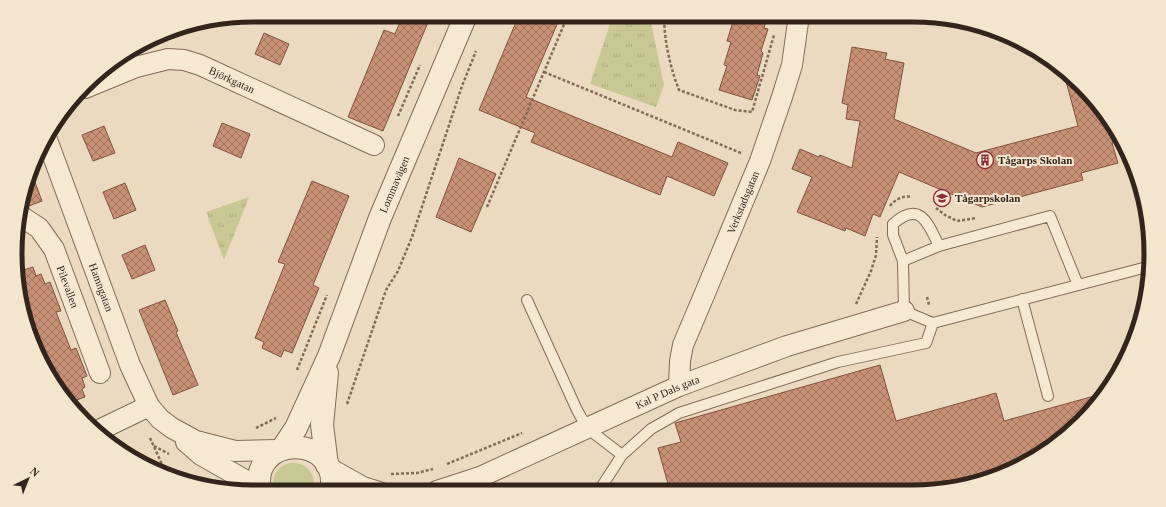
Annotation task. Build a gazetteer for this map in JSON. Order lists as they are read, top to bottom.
{
  "streets": {
    "street": [
      "Björkgatan",
      "Lommavägen",
      "Verkstadsgatan",
      "Pilevallen",
      "Hamngatan",
      "Kal P Dals gata"
    ]
  },
  "crossings": [
    ["Lommavägen", "Hamngatan"],
    ["Verkstadsgatan", "Kal P Dals gata"]
  ],
  "places": {
    "building": ["Tågarps Skolan"],
    "school or university": ["Tågarpskolan"]
  },
  "north": "top right"
}
